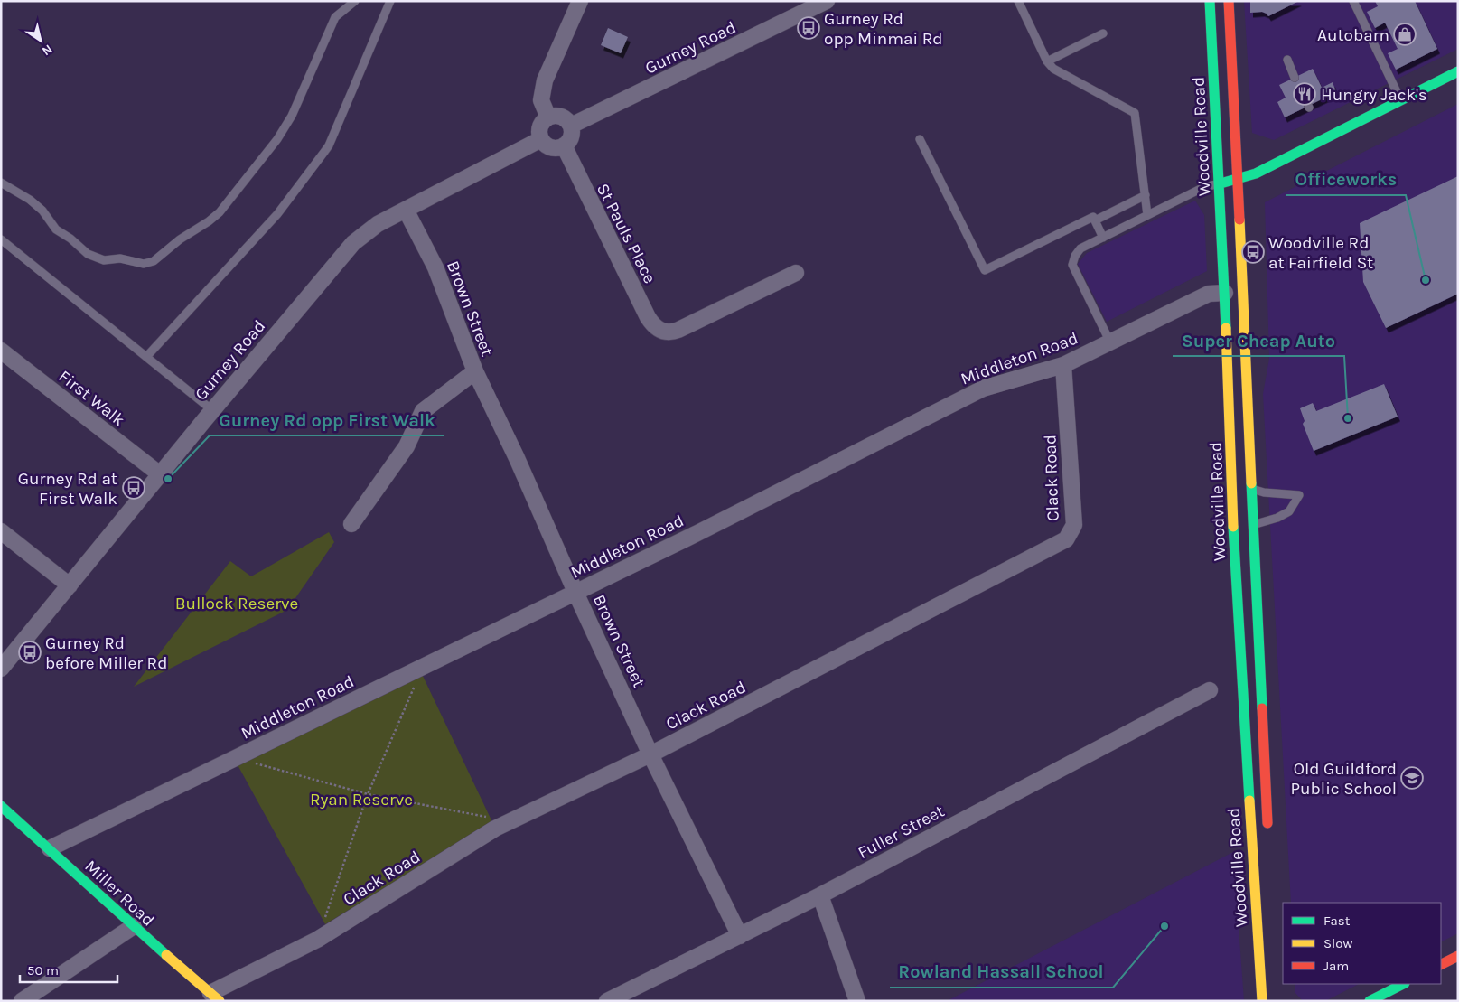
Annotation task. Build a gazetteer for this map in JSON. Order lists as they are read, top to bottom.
{
  "streets": {
    "main road": ["Woodville Road", "Miller Road"],
    "street": [
      "Gurney Road",
      "St Pauls Place",
      "Brown Street",
      "Middleton Road",
      "First Walk",
      "Clack Road",
      "Fuller Street"
    ]
  },
  "crossings": [
    ["Gurney Road", "St Pauls Place"],
    ["Gurney Road", "Brown Street"],
    ["Gurney Road", "First Walk"],
    ["Woodville Road", "Middleton Road"],
    ["Brown Street", "Middleton Road"],
    ["Brown Street", "Clack Road"],
    ["Brown Street", "Fuller Street"],
    ["Middleton Road", "Clack Road"],
    ["Middleton Road", "Miller Road"],
    ["Clack Road", "Miller Road"]
  ],
  "parks": ["Bullock Reserve", "Ryan Reserve"],
  "places": {
    "bus stop": [
      "Gurney Rd opp Minmai Rd",
      "Woodville Rd at Fairfield St",
      "Gurney Rd at First Walk",
      "Gurney Rd before Miller Rd"
    ],
    "shop": ["Autobarn"],
    "restaurant": ["Hungry Jack's"],
    "other": [
      "Officeworks",
      "Super Cheap Auto",
      "Gurney Rd opp First Walk",
      "Rowland Hassall School"
    ],
    "school or university": ["Old Guildford Public School"]
  },
  "legend": ["Fast", "Slow", "Jam"],
  "scale_bar": "50 m",
  "north": "bottom right"
}
